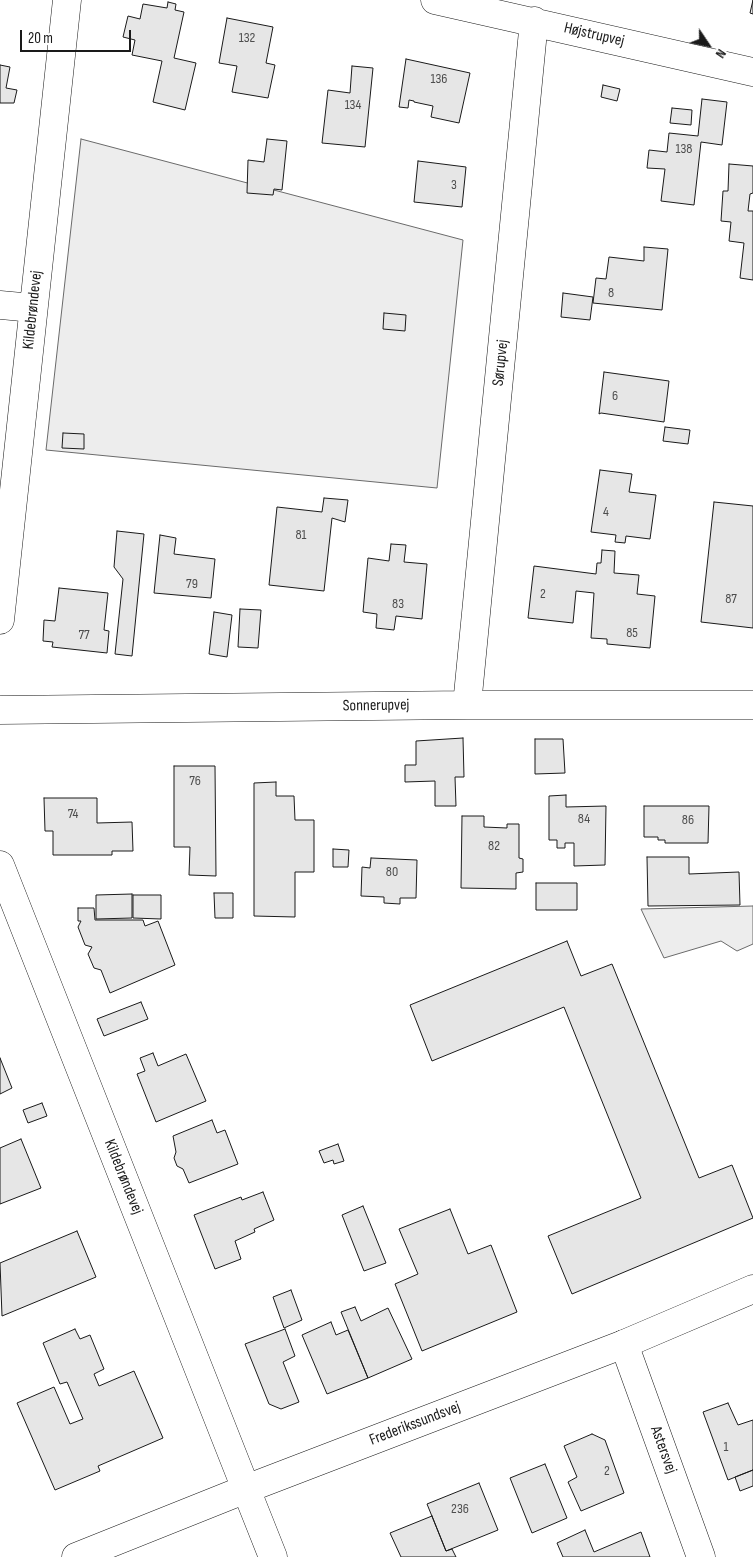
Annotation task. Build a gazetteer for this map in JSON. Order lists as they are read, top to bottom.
{
  "streets": {
    "street": [
      "Højstrupvej",
      "Kildebrøndevej",
      "Sørupvej",
      "Sonnerupvej",
      "Frederikssundsvej",
      "Astersvej"
    ]
  },
  "crossings": [
    ["Højstrupvej", "Sørupvej"],
    ["Kildebrøndevej", "Frederikssundsvej"],
    ["Sørupvej", "Sonnerupvej"],
    ["Frederikssundsvej", "Astersvej"]
  ],
  "house_numbers": [
    "132",
    "136",
    "134",
    "138",
    "3",
    "8",
    "6",
    "4",
    "81",
    "79",
    "2",
    "87",
    "83",
    "85",
    "77",
    "76",
    "74",
    "84",
    "86",
    "82",
    "80",
    "1",
    "2",
    "236"
  ],
  "scale_bar": "20 m",
  "north": "bottom right"
}
